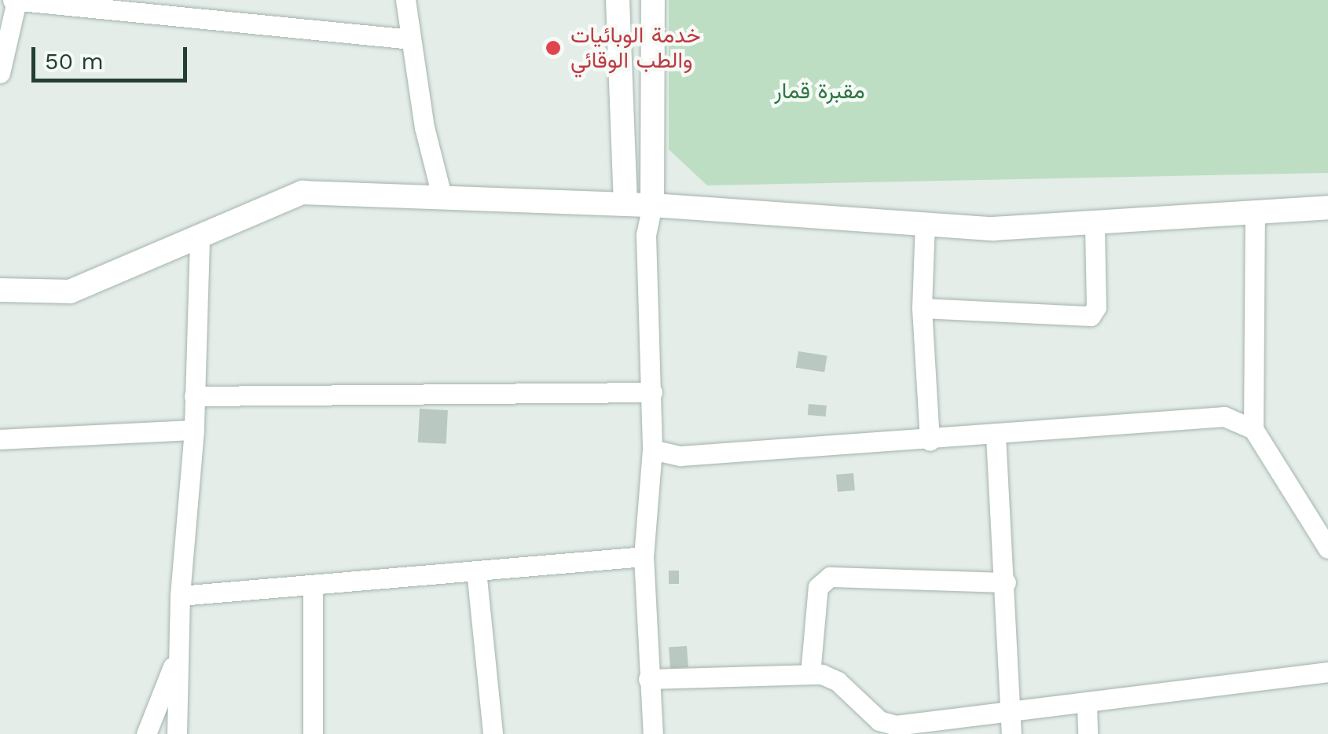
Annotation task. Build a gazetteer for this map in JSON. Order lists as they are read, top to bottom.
{
  "parks": ["مقبرة قمار"],
  "places": ["خدمة الوبائيات والطب الوقائي"],
  "scale_bar": "50 m"
}
